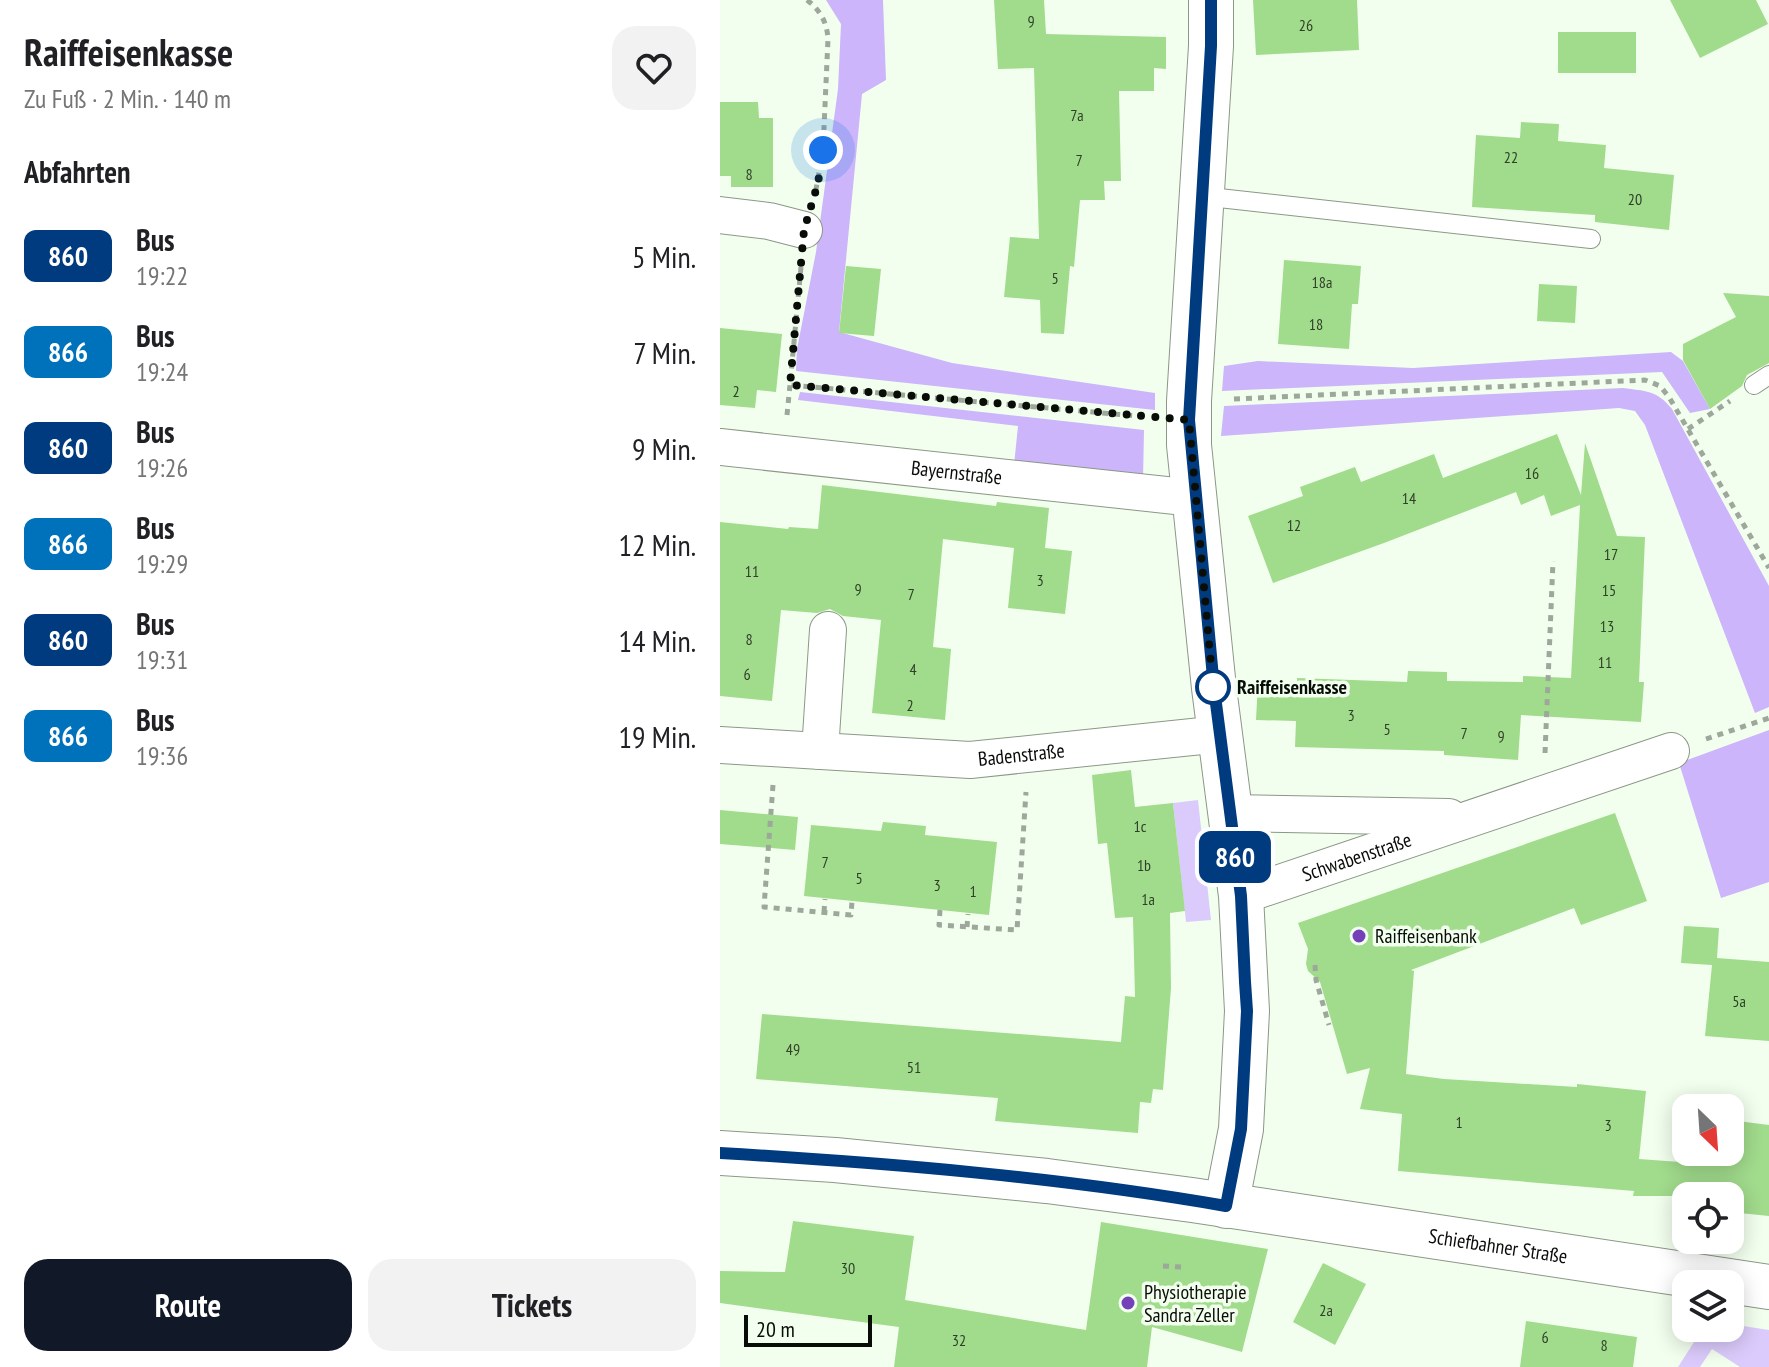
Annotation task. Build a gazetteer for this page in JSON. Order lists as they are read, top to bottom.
{
  "streets": {
    "street": [
      "Bayernstraße",
      "Badenstraße",
      "Schwabenstraße",
      "Schiefbahner Straße"
    ]
  },
  "places": ["Raiffeisenkasse", "Raiffeisenbank", "Physiotherapie Sandra Zeller"],
  "lines": ["bus line 860"],
  "house_numbers": [
    "9",
    "26",
    "7a",
    "22",
    "7",
    "8",
    "20",
    "5",
    "18a",
    "18",
    "2",
    "16",
    "14",
    "12",
    "17",
    "11",
    "3",
    "9",
    "15",
    "7",
    "13",
    "8",
    "11",
    "4",
    "6",
    "2",
    "3",
    "5",
    "7",
    "9",
    "1c",
    "7",
    "1b",
    "5",
    "3",
    "1",
    "1a",
    "5a",
    "49",
    "51",
    "1",
    "3",
    "30",
    "2a",
    "6",
    "32",
    "8"
  ],
  "scale_bar": "20 m",
  "north": "bottom right",
  "page": {
    "heading": [
      ["Raiffeisenkasse", "Zu Fuß · 2 Min. · 140 m"],
      "Abfahrten"
    ],
    "on_map": "860",
    "list": [
      {
        "mark": "860",
        "name": "Bus",
        "note": "19:22",
        "value": "5 Min."
      },
      {
        "mark": "866",
        "name": "Bus",
        "note": "19:24",
        "value": "7 Min."
      },
      {
        "mark": "860",
        "name": "Bus",
        "note": "19:26",
        "value": "9 Min."
      },
      {
        "mark": "866",
        "name": "Bus",
        "note": "19:29",
        "value": "12 Min."
      },
      {
        "mark": "860",
        "name": "Bus",
        "note": "19:31",
        "value": "14 Min."
      },
      {
        "mark": "866",
        "name": "Bus",
        "note": "19:36",
        "value": "19 Min."
      }
    ],
    "buttons": ["Route", "Tickets"],
    "scale": "20 m"
  }
}
